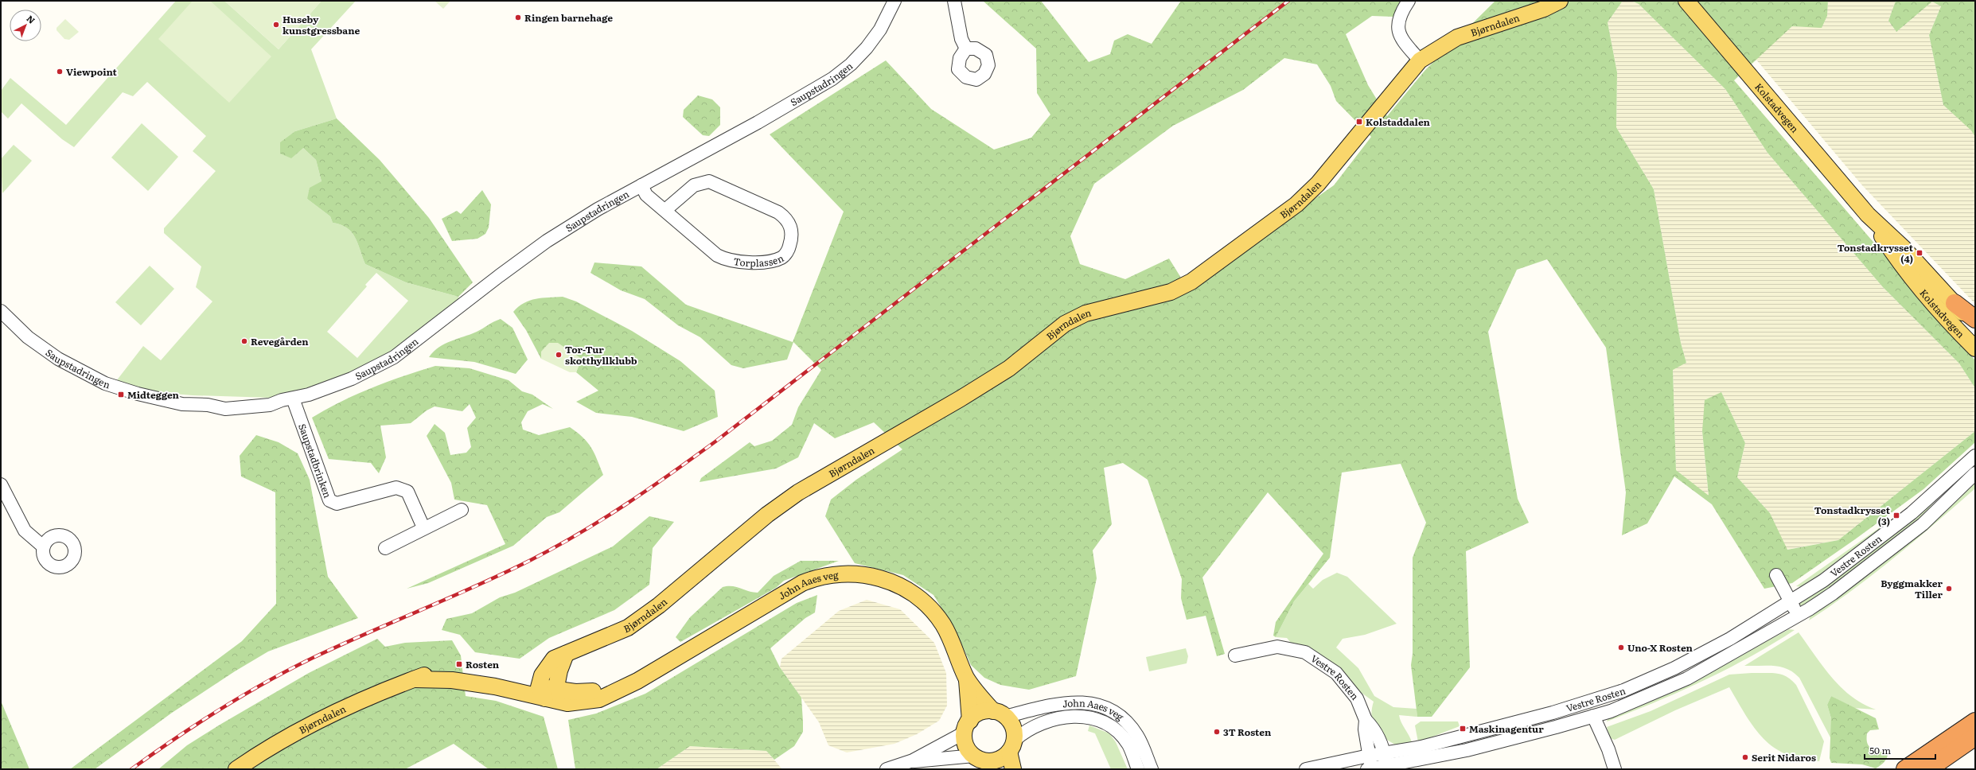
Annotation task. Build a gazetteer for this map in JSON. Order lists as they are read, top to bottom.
{
  "streets": {
    "main road": ["Bjørndalen", "Kolstadvegen", "John Aaes veg"],
    "street": [
      "Saupstadringen",
      "Torplassen",
      "Saupstadbrinken",
      "Vestre Rosten"
    ]
  },
  "crossings": [
    ["Bjørndalen", "John Aaes veg"],
    ["Saupstadringen", "Torplassen"],
    ["Saupstadringen", "Saupstadbrinken"]
  ],
  "places": {
    "other": [
      "Ringen barnehage",
      "Huseby kunstgressbane",
      "Viewpoint",
      "Revegården",
      "Tor-Tur skotthyllklubb",
      "Byggmakker Tiller",
      "Uno-X Rosten",
      "3T Rosten",
      "Serit Nidaros"
    ],
    "transit": [
      "Kolstaddalen",
      "Tonstadkrysset (4)",
      "Midteggen",
      "Tonstadkrysset (3)",
      "Rosten",
      "Maskinagentur"
    ]
  },
  "scale_bar": "50 m",
  "north": "top right"
}
